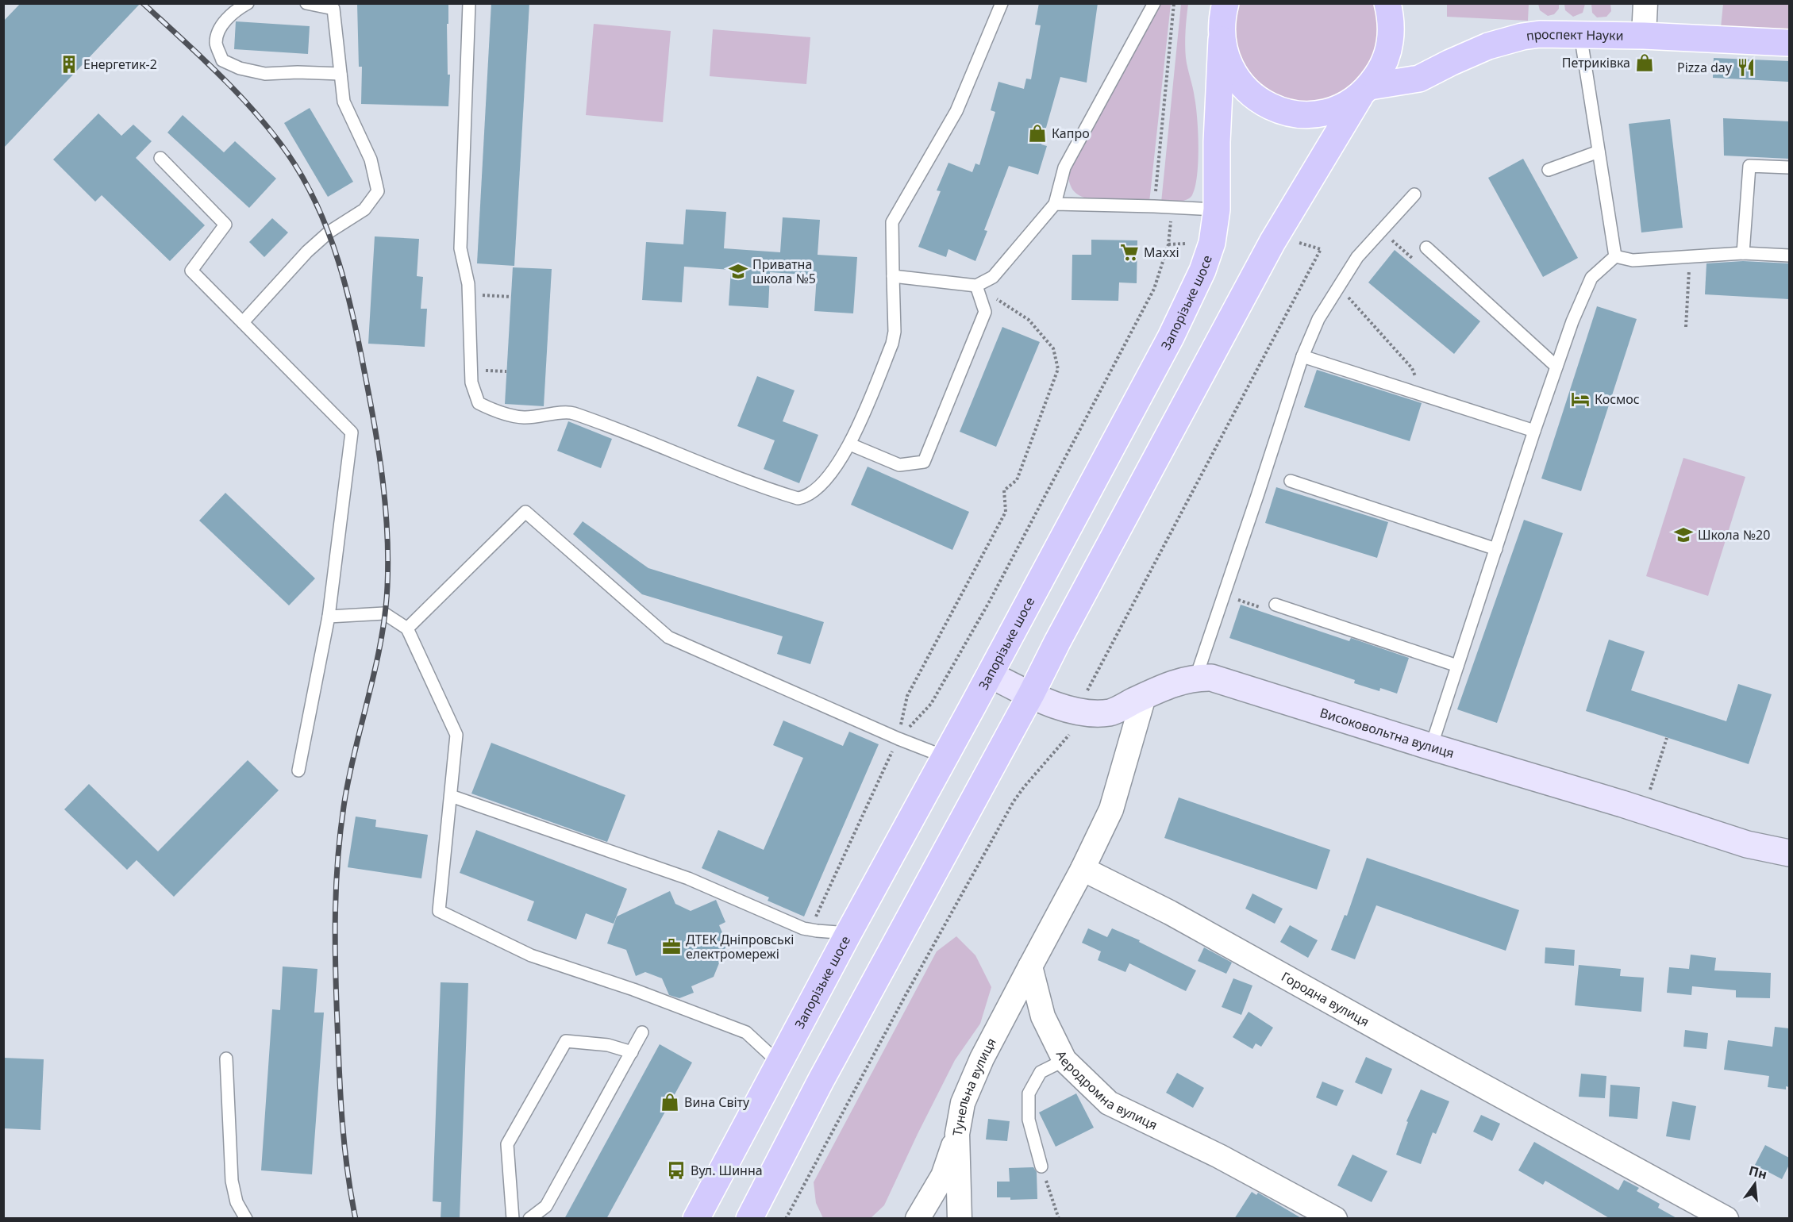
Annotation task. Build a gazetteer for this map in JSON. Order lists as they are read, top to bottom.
{
  "streets": {
    "main road": ["проспект Науки", "Запорізьке шосе", "Високовольтна вулиця"],
    "street": ["Городна вулиця", "Аеродромна вулиця", "Тунельна вулиця"]
  },
  "crossings": [
    ["Запорізьке шосе", "Високовольтна вулиця"],
    ["Аеродромна вулиця", "Тунельна вулиця"]
  ],
  "places": {
    "shop": ["Петриківка", "Капро", "Вина Світу"],
    "building": ["Енергетик-2"],
    "restaurant": ["Pizza day"],
    "supermarket": ["Maxxi"],
    "school or university": ["Приватна школа №5", "Школа №20"],
    "hotel": ["Космос"],
    "office": ["ДТЕК Дніпровські електромережі"],
    "bus stop": ["Вул. Шинна"]
  },
  "north": "top"
}
